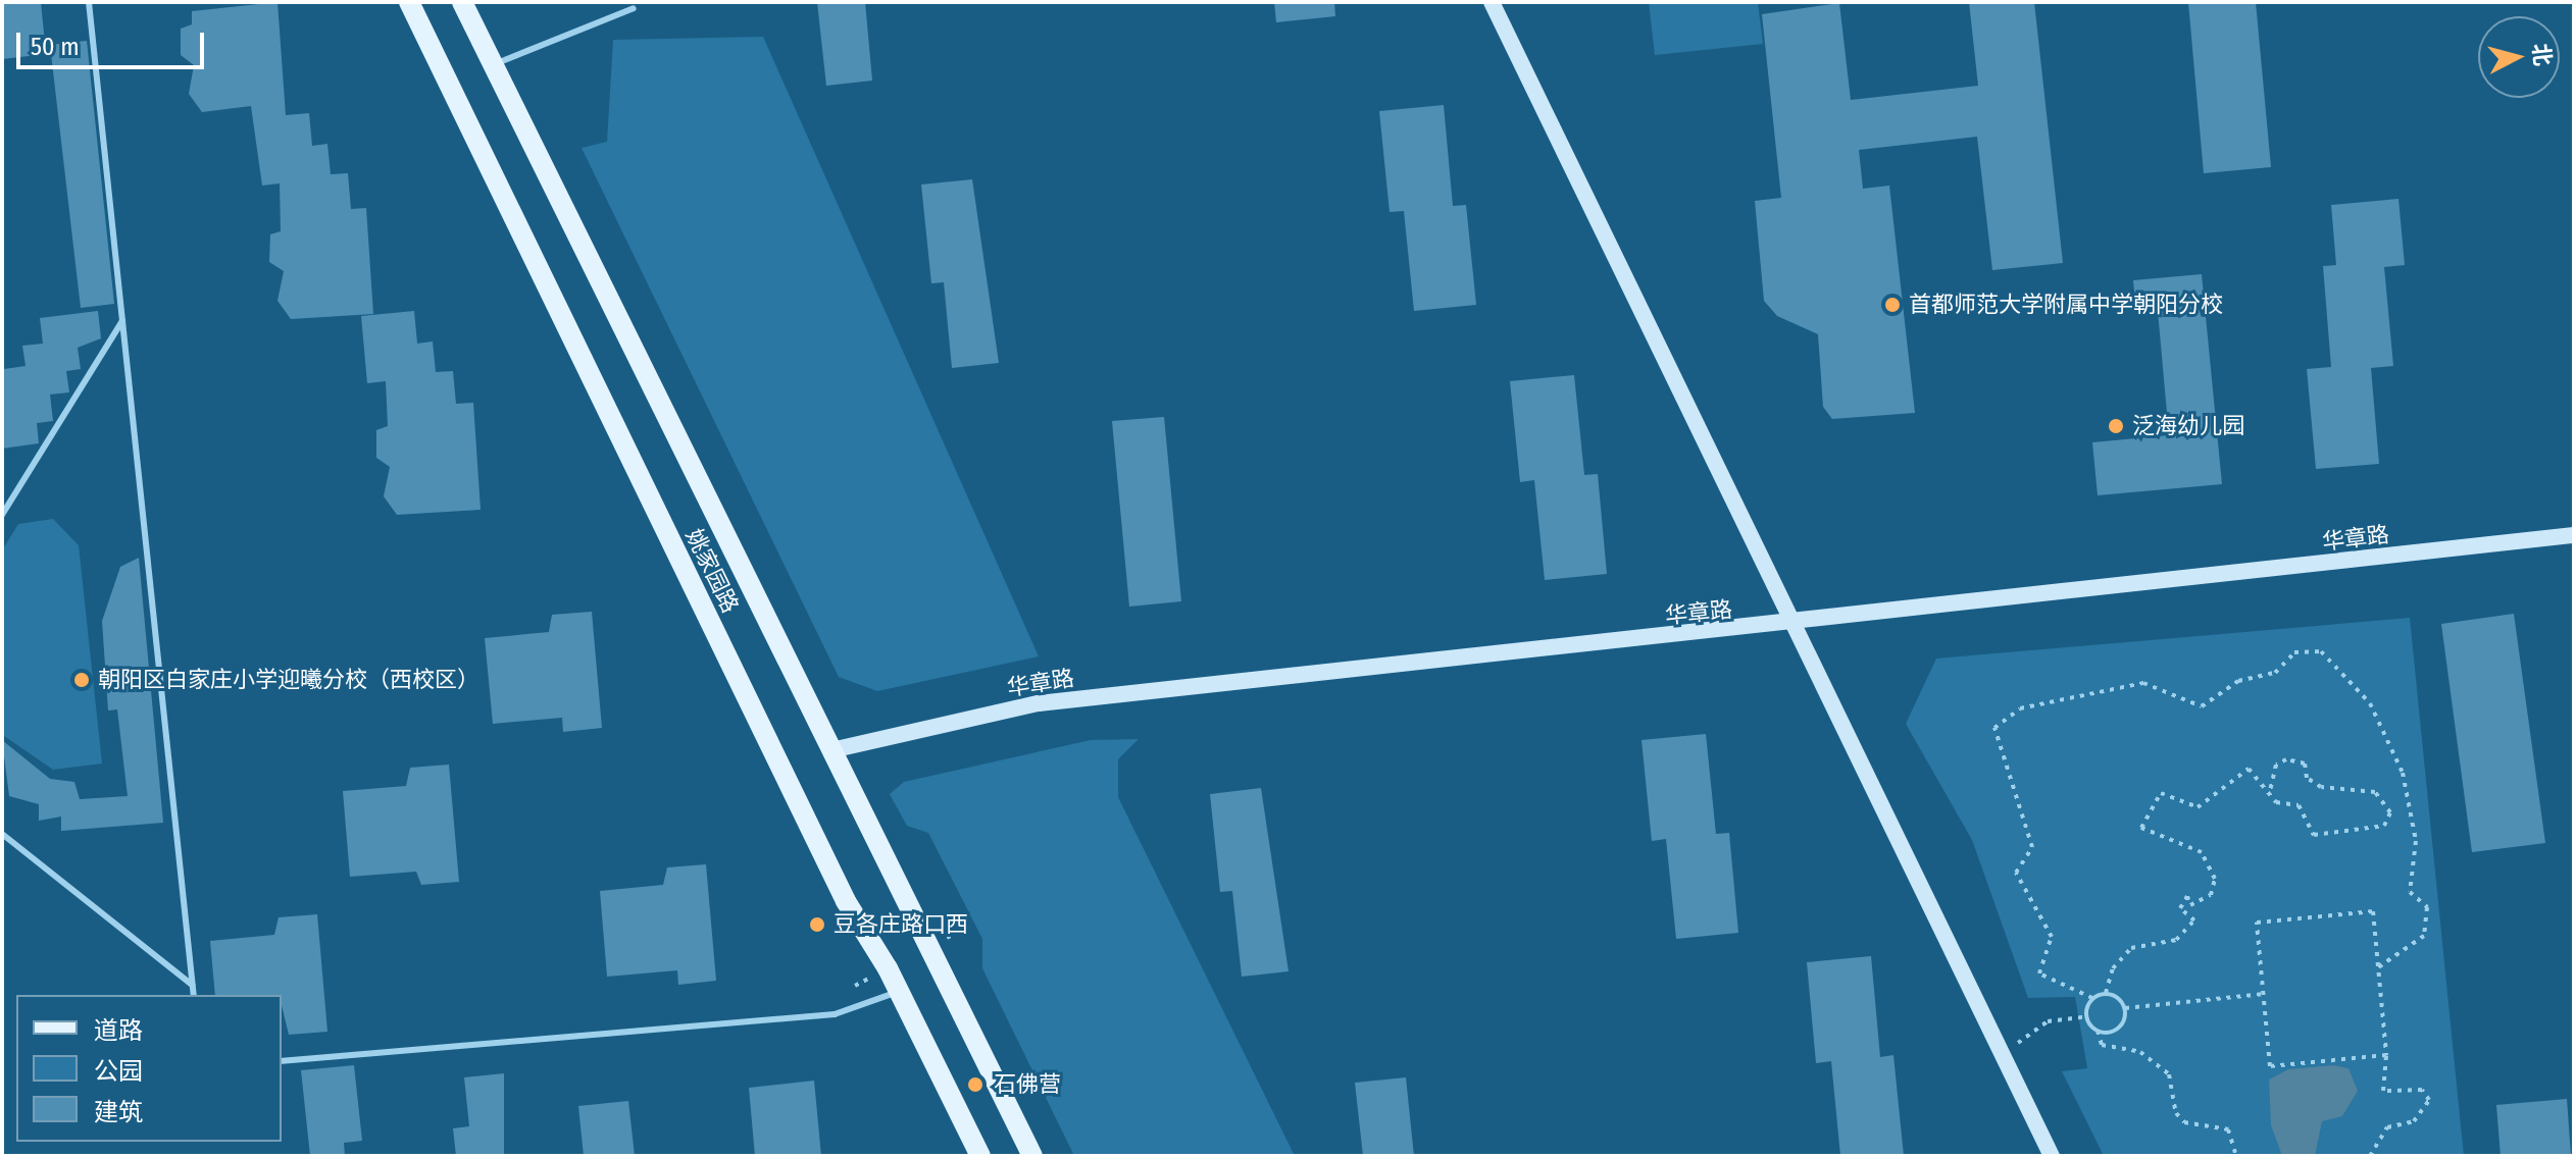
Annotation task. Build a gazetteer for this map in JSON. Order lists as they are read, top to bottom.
{
  "streets": {
    "main road": ["姚家园路"],
    "street": ["华章路"]
  },
  "crossings": [
    ["华章路", "姚家园路"]
  ],
  "places": [
    "首都师范大学附属中学朝阳分校",
    "泛海幼儿园",
    "朝阳区白家庄小学迎曦分校（西校区）",
    "豆各庄路口西",
    "石佛营"
  ],
  "legend": ["道路", "公园", "建筑"],
  "scale_bar": "50 m",
  "north": "right"
}
